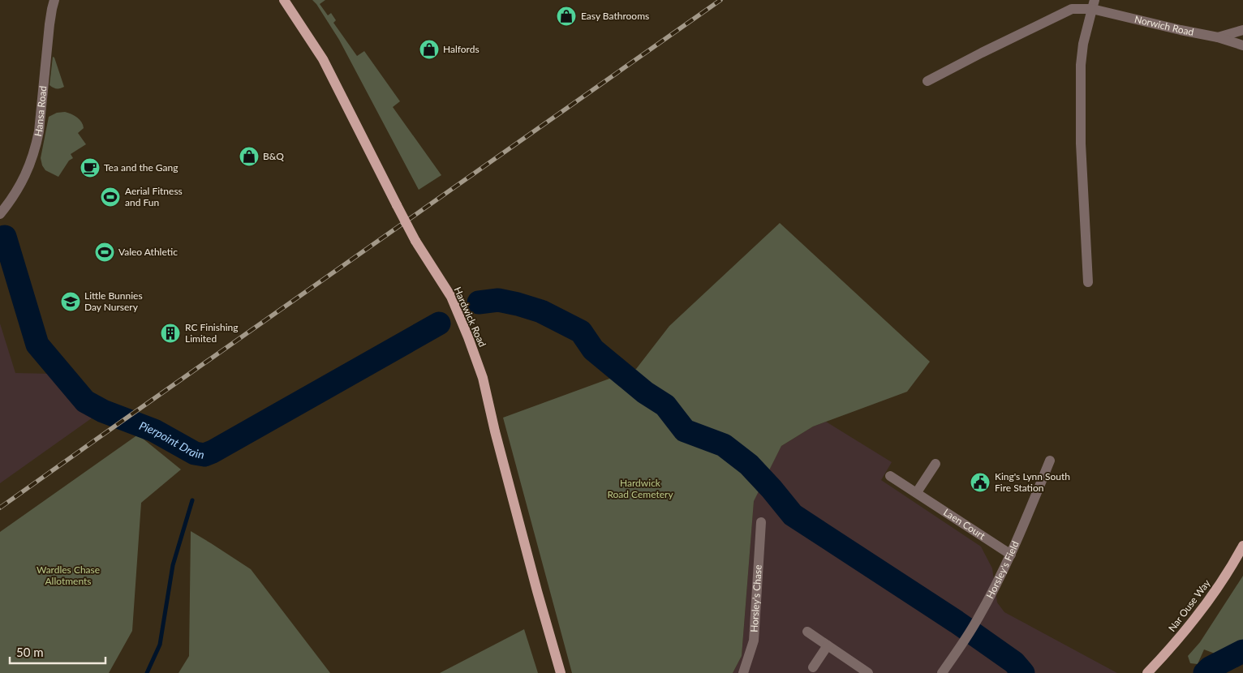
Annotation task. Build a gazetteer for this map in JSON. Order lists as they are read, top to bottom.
{
  "streets": {
    "main road": ["Hardwick Road", "Nar Ouse Way"],
    "street": [
      "Norwich Road",
      "Hansa Road",
      "Laen Court",
      "Horsley's Field",
      "Horsley's Chase"
    ]
  },
  "crossings": [
    ["Laen Court", "Horsley's Field"]
  ],
  "water": ["Pierpoint Drain"],
  "parks": ["Hardwick Road Cemetery", "Wardles Chase Allotments"],
  "places": {
    "shop": ["Easy Bathrooms", "Halfords", "B&Q"],
    "cafe": ["Tea and the Gang"],
    "sports": ["Aerial Fitness and Fun", "Valeo Athletic"],
    "school or university": ["Little Bunnies Day Nursery"],
    "building": ["RC Finishing Limited"],
    "public building": ["King's Lynn South Fire Station"]
  },
  "scale_bar": "50 m"
}
